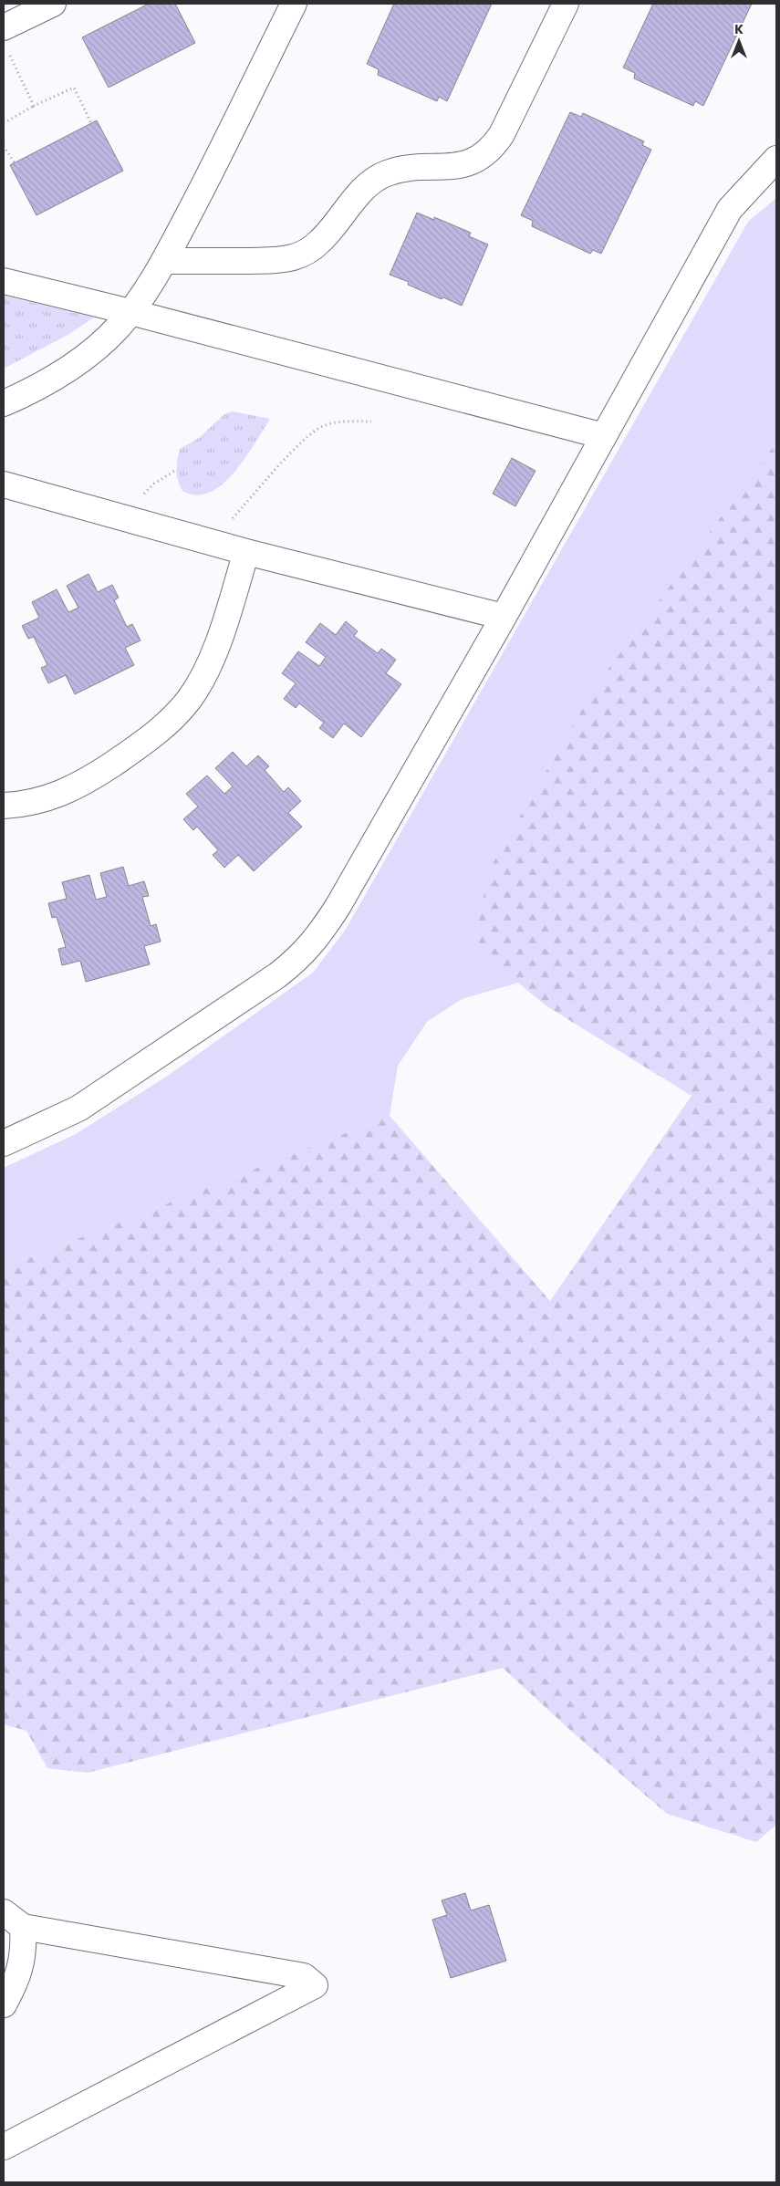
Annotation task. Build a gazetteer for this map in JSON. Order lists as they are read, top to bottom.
{
  "north": "top"
}
